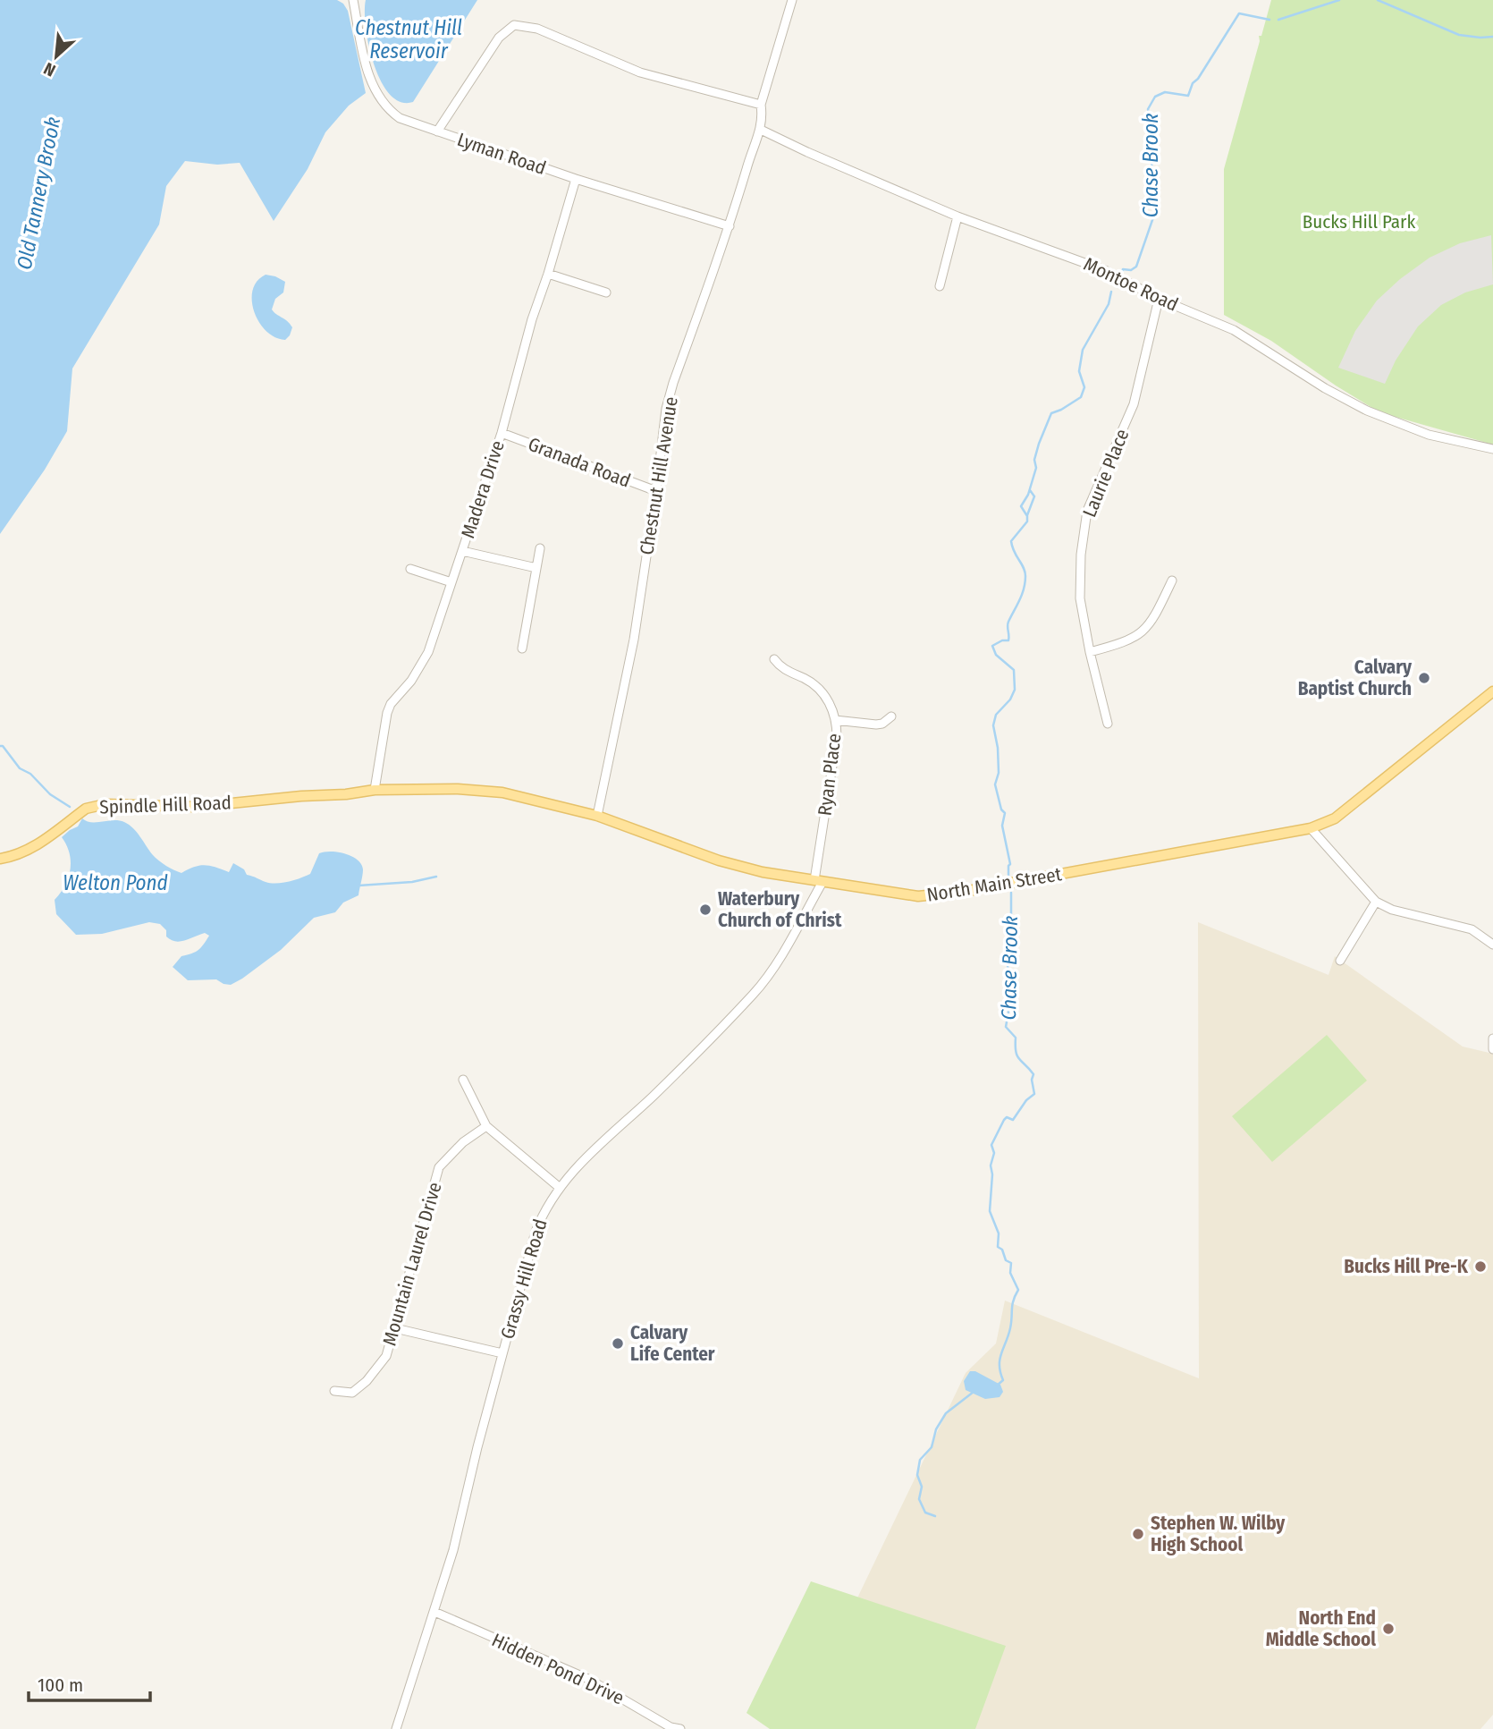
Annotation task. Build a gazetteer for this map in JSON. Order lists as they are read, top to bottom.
{
  "streets": {
    "main road": ["Spindle Hill Road", "North Main Street"],
    "street": [
      "Lyman Road",
      "Montoe Road",
      "Granada Road",
      "Laurie Place",
      "Chestnut Hill Avenue",
      "Madera Drive",
      "Ryan Place",
      "Mountain Laurel Drive",
      "Grassy Hill Road",
      "Hidden Pond Drive"
    ]
  },
  "crossings": [
    ["Lyman Road", "Chestnut Hill Avenue"],
    ["Lyman Road", "Madera Drive"],
    ["Montoe Road", "Laurie Place"],
    ["Montoe Road", "Chestnut Hill Avenue"],
    ["Granada Road", "Chestnut Hill Avenue"],
    ["Granada Road", "Madera Drive"],
    ["Chestnut Hill Avenue", "North Main Street"],
    ["Madera Drive", "North Main Street"],
    ["Ryan Place", "North Main Street"],
    ["Ryan Place", "Grassy Hill Road"],
    ["Spindle Hill Road", "North Main Street"],
    ["North Main Street", "Grassy Hill Road"],
    ["Grassy Hill Road", "Hidden Pond Drive"]
  ],
  "water": [
    "Chestnut Hill Reservoir",
    "Chase Brook",
    "Old Tannery Brook",
    "Welton Pond"
  ],
  "parks": ["Bucks Hill Park"],
  "places": [
    "Calvary Baptist Church",
    "Waterbury Church of Christ",
    "Bucks Hill Pre-K",
    "Calvary Life Center",
    "Stephen W. Wilby High School",
    "North End Middle School"
  ],
  "scale_bar": "100 m",
  "north": "bottom left"
}
